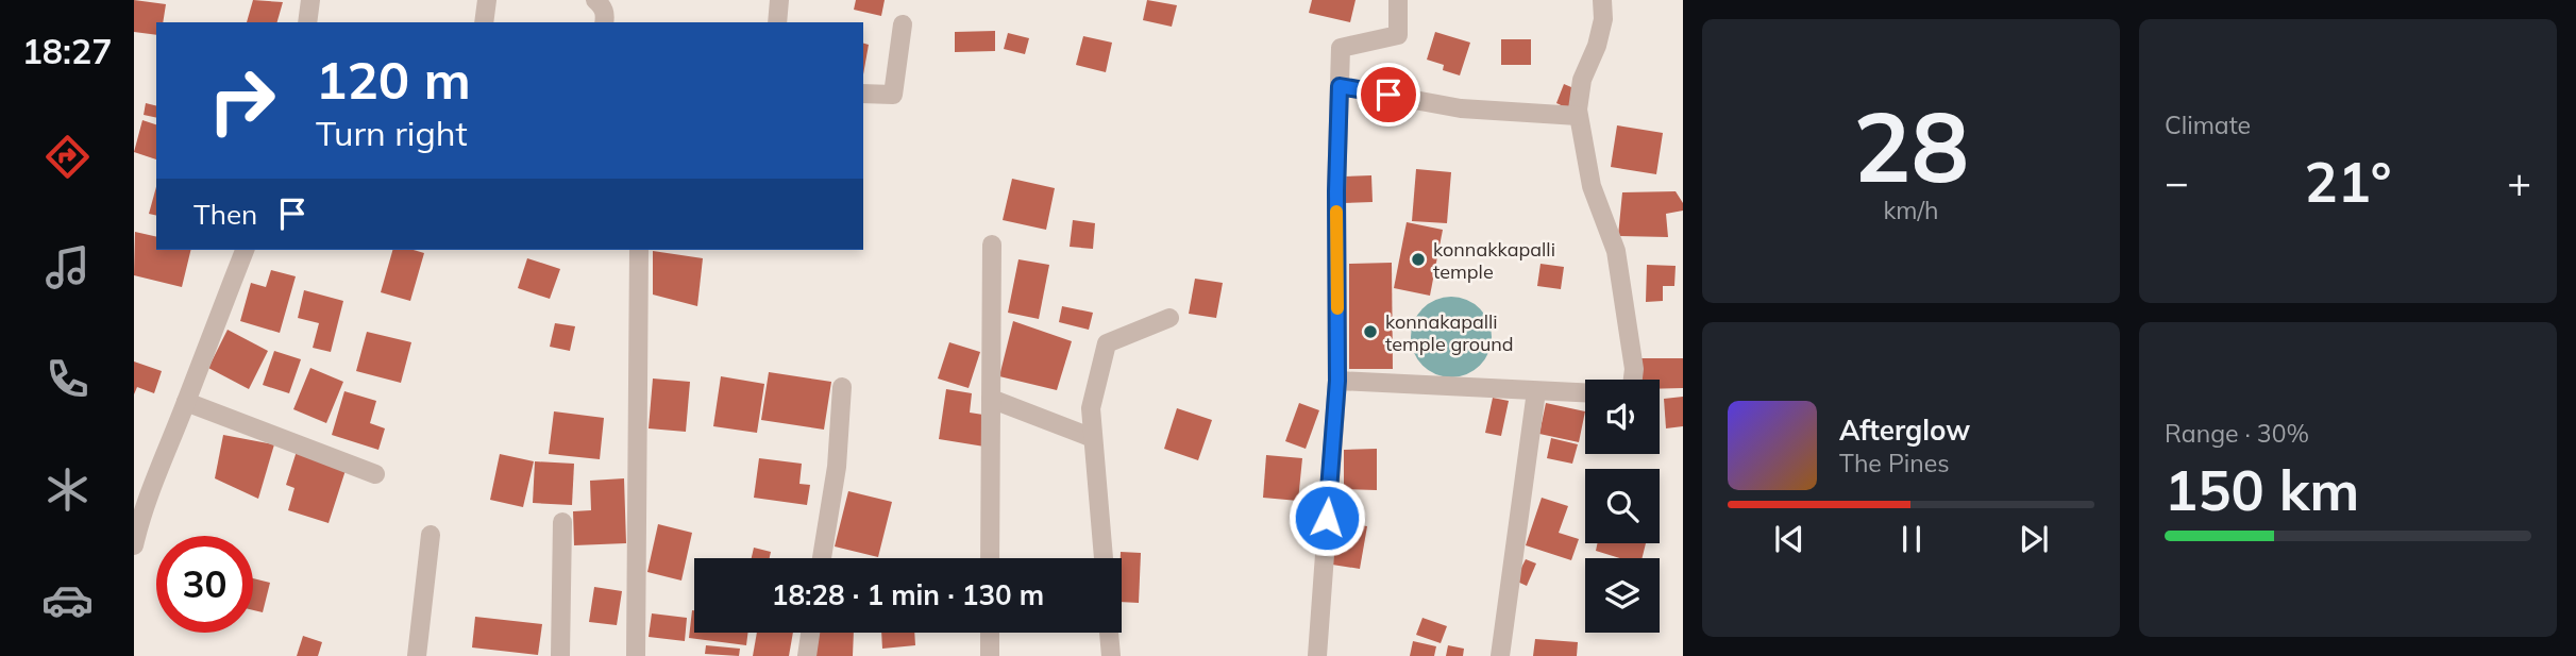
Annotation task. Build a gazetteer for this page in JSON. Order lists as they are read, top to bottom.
{
  "places": ["konnakkapalli temple", "konnakapalli temple ground"],
  "page": {
    "tabs": "18:27",
    "tile": [
      ["28", "km/h"],
      "Climate",
      ["Range · 30%", "150 km"]
    ],
    "turn": ["120 m", "Turn right"],
    "heat": ["−", "21°", "+"],
    "then": "Then",
    "song": ["Afterglow", "The Pines"],
    "limit": "30",
    "trip": "18:28 · 1 min · 130 m"
  }
}
